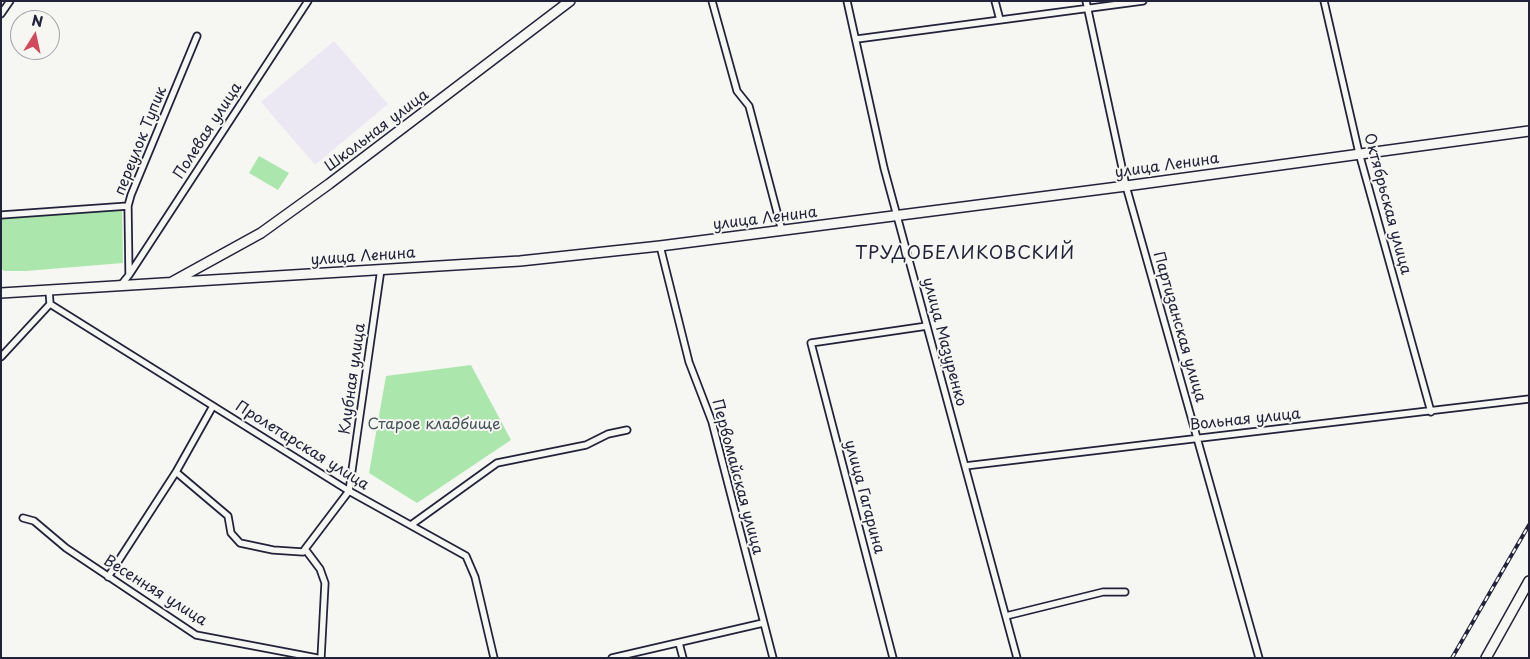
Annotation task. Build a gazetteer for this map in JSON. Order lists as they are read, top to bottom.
{
  "streets": {
    "street": [
      "Полевая улица",
      "Школьная улица",
      "переулок Тупик",
      "улица Ленина",
      "Октябрьская улица",
      "Партизанская улица",
      "улица Мазуренко",
      "Клубная улица",
      "Вольная улица",
      "Пролетарская улица",
      "Первомайская улица",
      "улица Гагарина",
      "Весенняя улица"
    ]
  },
  "crossings": [
    ["Полевая улица", "переулок Тупик"],
    ["Школьная улица", "улица Ленина"],
    ["улица Ленина", "Октябрьская улица"],
    ["улица Ленина", "Партизанская улица"],
    ["улица Ленина", "улица Мазуренко"],
    ["улица Ленина", "Клубная улица"],
    ["улица Ленина", "Первомайская улица"],
    ["Октябрьская улица", "Вольная улица"],
    ["Партизанская улица", "Вольная улица"],
    ["улица Мазуренко", "Вольная улица"],
    ["улица Мазуренко", "улица Гагарина"],
    ["Клубная улица", "Пролетарская улица"]
  ],
  "districts": ["ТРУДОБЕЛИКОВСКИЙ"],
  "parks": ["Старое кладбище"],
  "north": "top"
}
